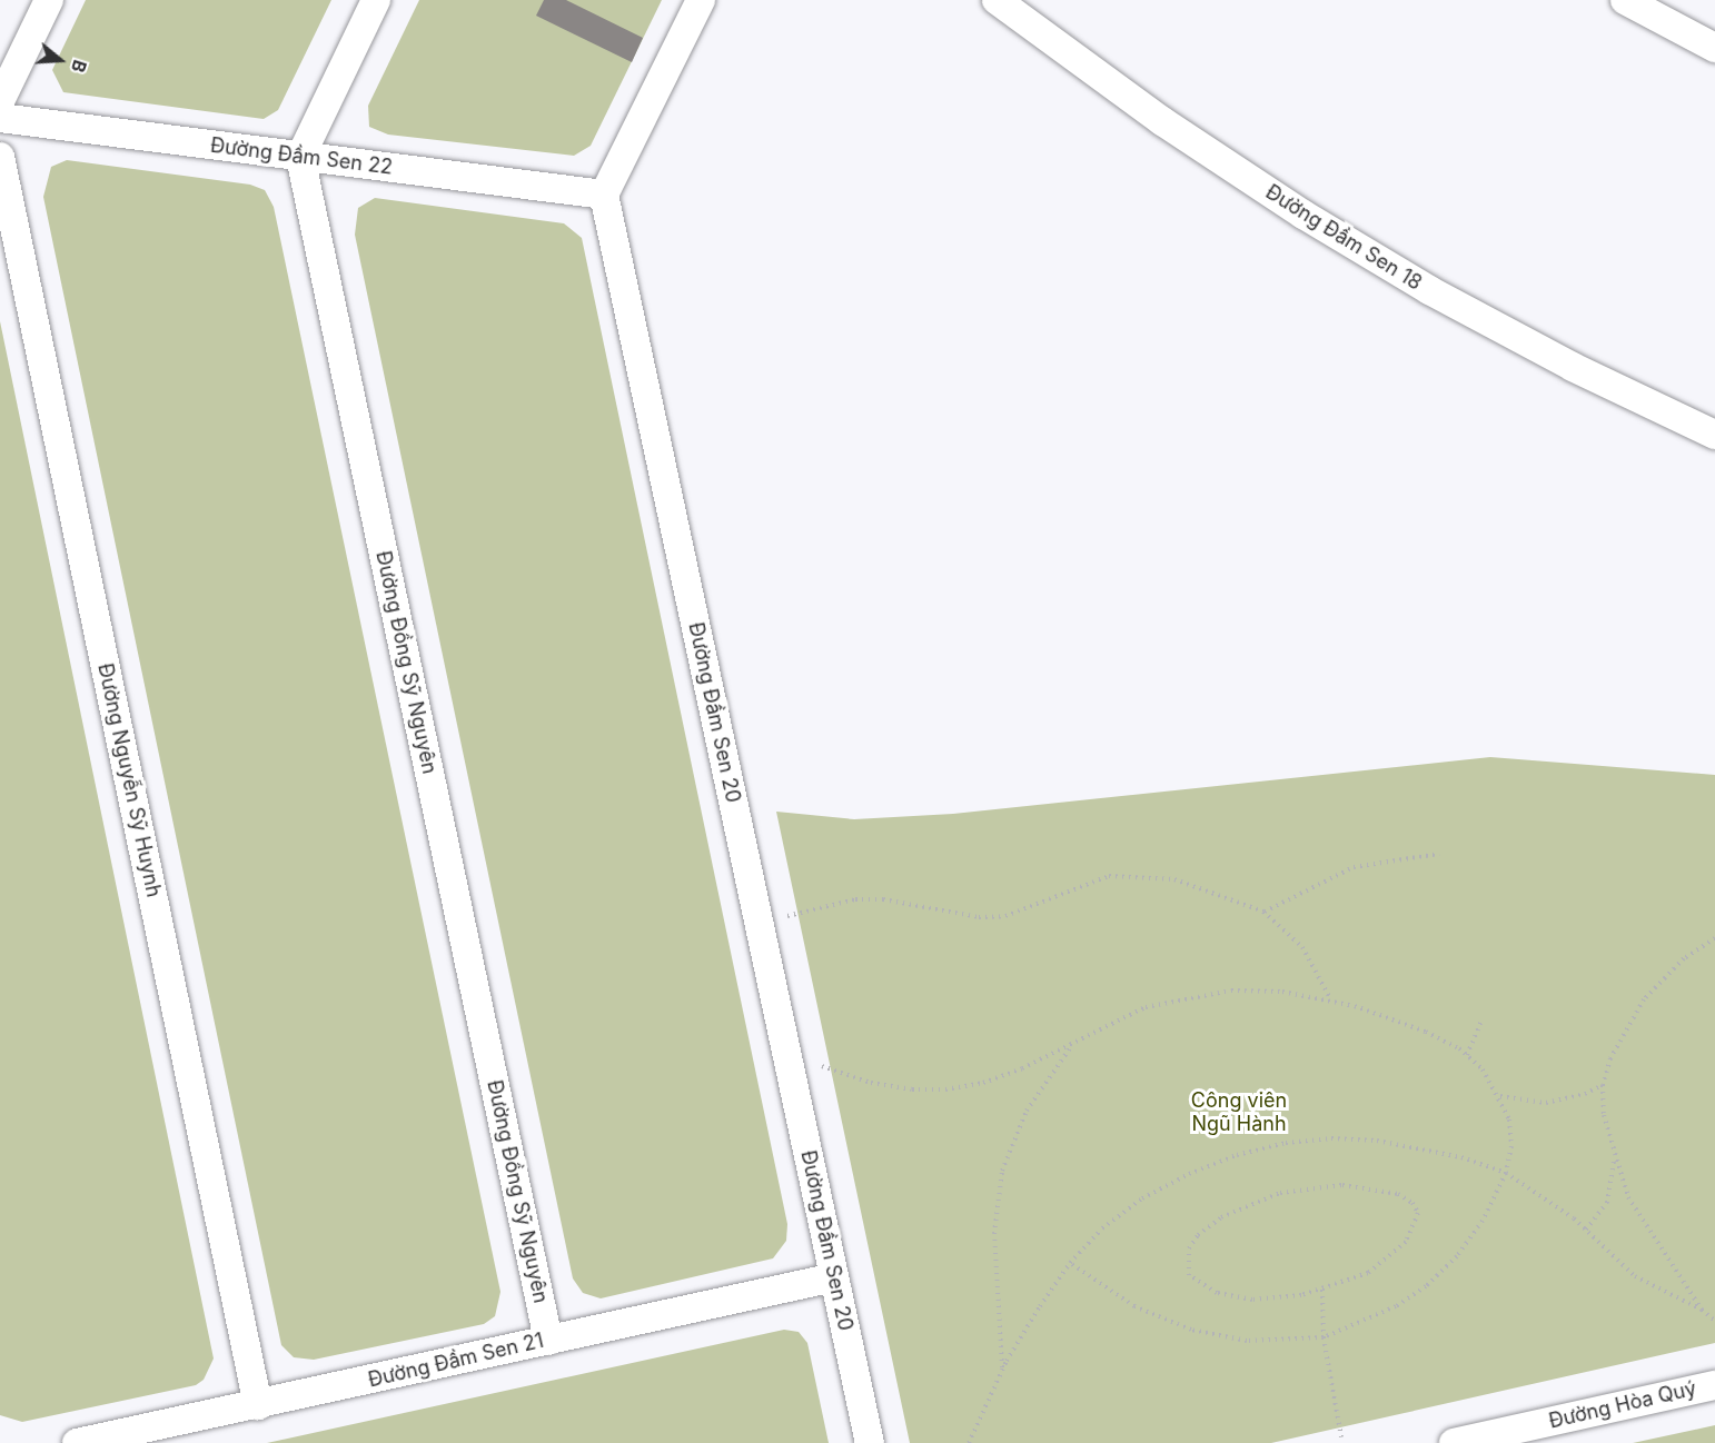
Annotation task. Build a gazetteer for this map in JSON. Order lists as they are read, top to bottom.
{
  "streets": {
    "street": [
      "Đường Đầm Sen 22",
      "Đường Đầm Sen 18",
      "Đường Đồng Sỹ Nguyên",
      "Đường Đầm Sen 20",
      "Đường Nguyễn Sỹ Huynh",
      "Đường Đầm Sen 21",
      "Đường Hòa Quý"
    ]
  },
  "crossings": [
    ["Đường Đầm Sen 22", "Đường Đồng Sỹ Nguyên"],
    ["Đường Đầm Sen 22", "Đường Đầm Sen 20"],
    ["Đường Đồng Sỹ Nguyên", "Đường Đầm Sen 21"],
    ["Đường Đầm Sen 20", "Đường Đầm Sen 21"],
    ["Đường Nguyễn Sỹ Huynh", "Đường Đầm Sen 21"]
  ],
  "parks": ["Công viên Ngũ Hành"],
  "north": "right"
}
